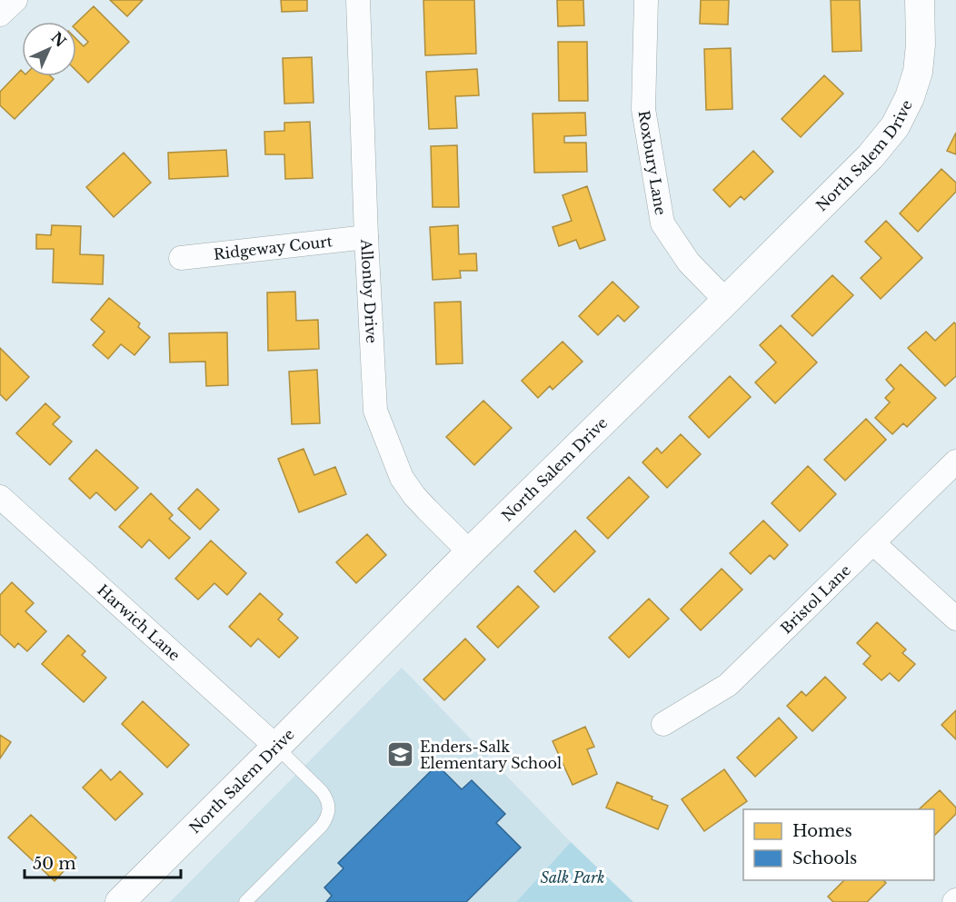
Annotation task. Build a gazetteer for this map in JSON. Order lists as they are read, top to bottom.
{
  "streets": {
    "street": [
      "North Salem Drive",
      "Roxbury Lane",
      "Ridgeway Court",
      "Allonby Drive",
      "Bristol Lane",
      "Harwich Lane"
    ]
  },
  "crossings": [
    ["North Salem Drive", "Roxbury Lane"],
    ["North Salem Drive", "Allonby Drive"],
    ["North Salem Drive", "Harwich Lane"],
    ["Ridgeway Court", "Allonby Drive"]
  ],
  "parks": ["Salk Park"],
  "places": {
    "school or university": ["Enders-Salk Elementary School"]
  },
  "legend": ["Homes", "Schools"],
  "scale_bar": "50 m",
  "north": "top right"
}
